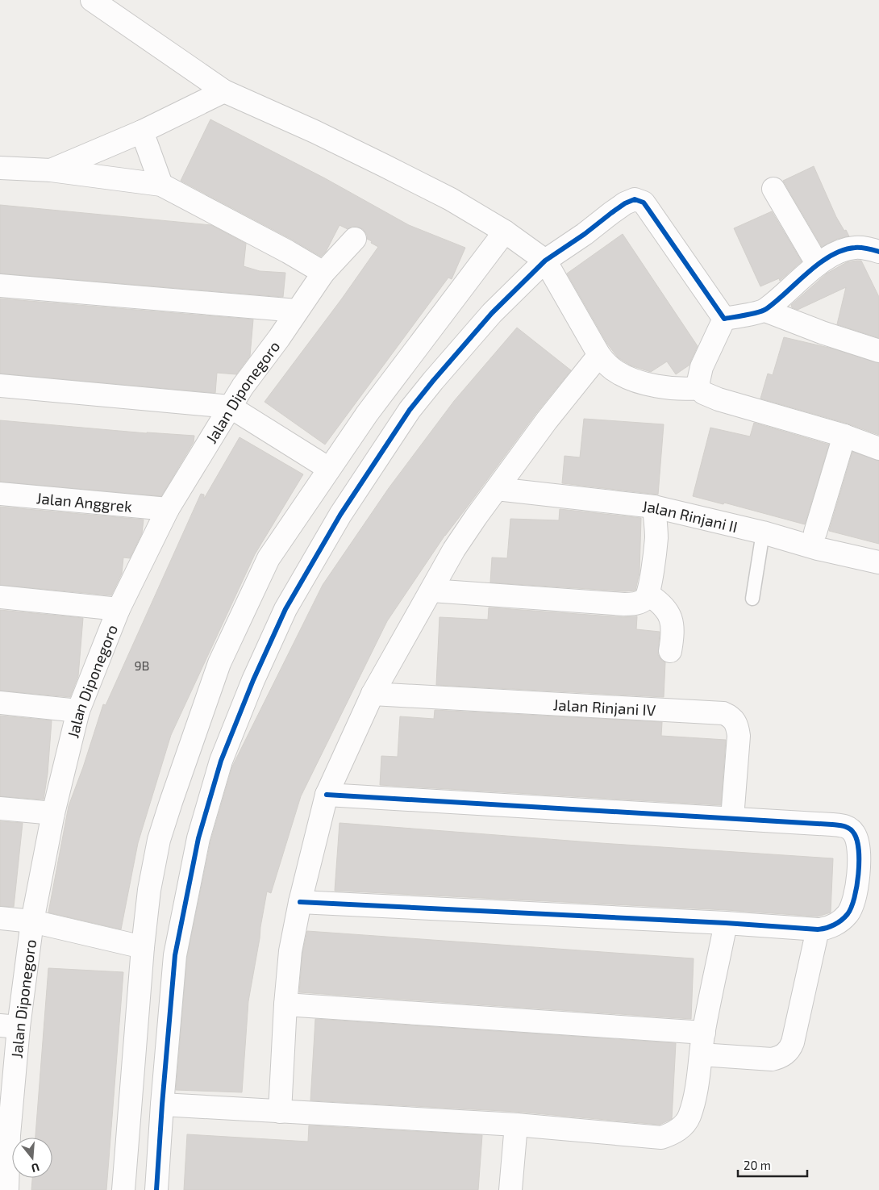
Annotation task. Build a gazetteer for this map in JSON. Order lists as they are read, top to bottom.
{
  "streets": {
    "street": [
      "Jalan Diponegoro",
      "Jalan Anggrek",
      "Jalan Rinjani II",
      "Jalan Rinjani IV"
    ]
  },
  "crossings": [
    ["Jalan Diponegoro", "Jalan Anggrek"]
  ],
  "house_numbers": ["9B"],
  "scale_bar": "20 m",
  "north": "bottom"
}
